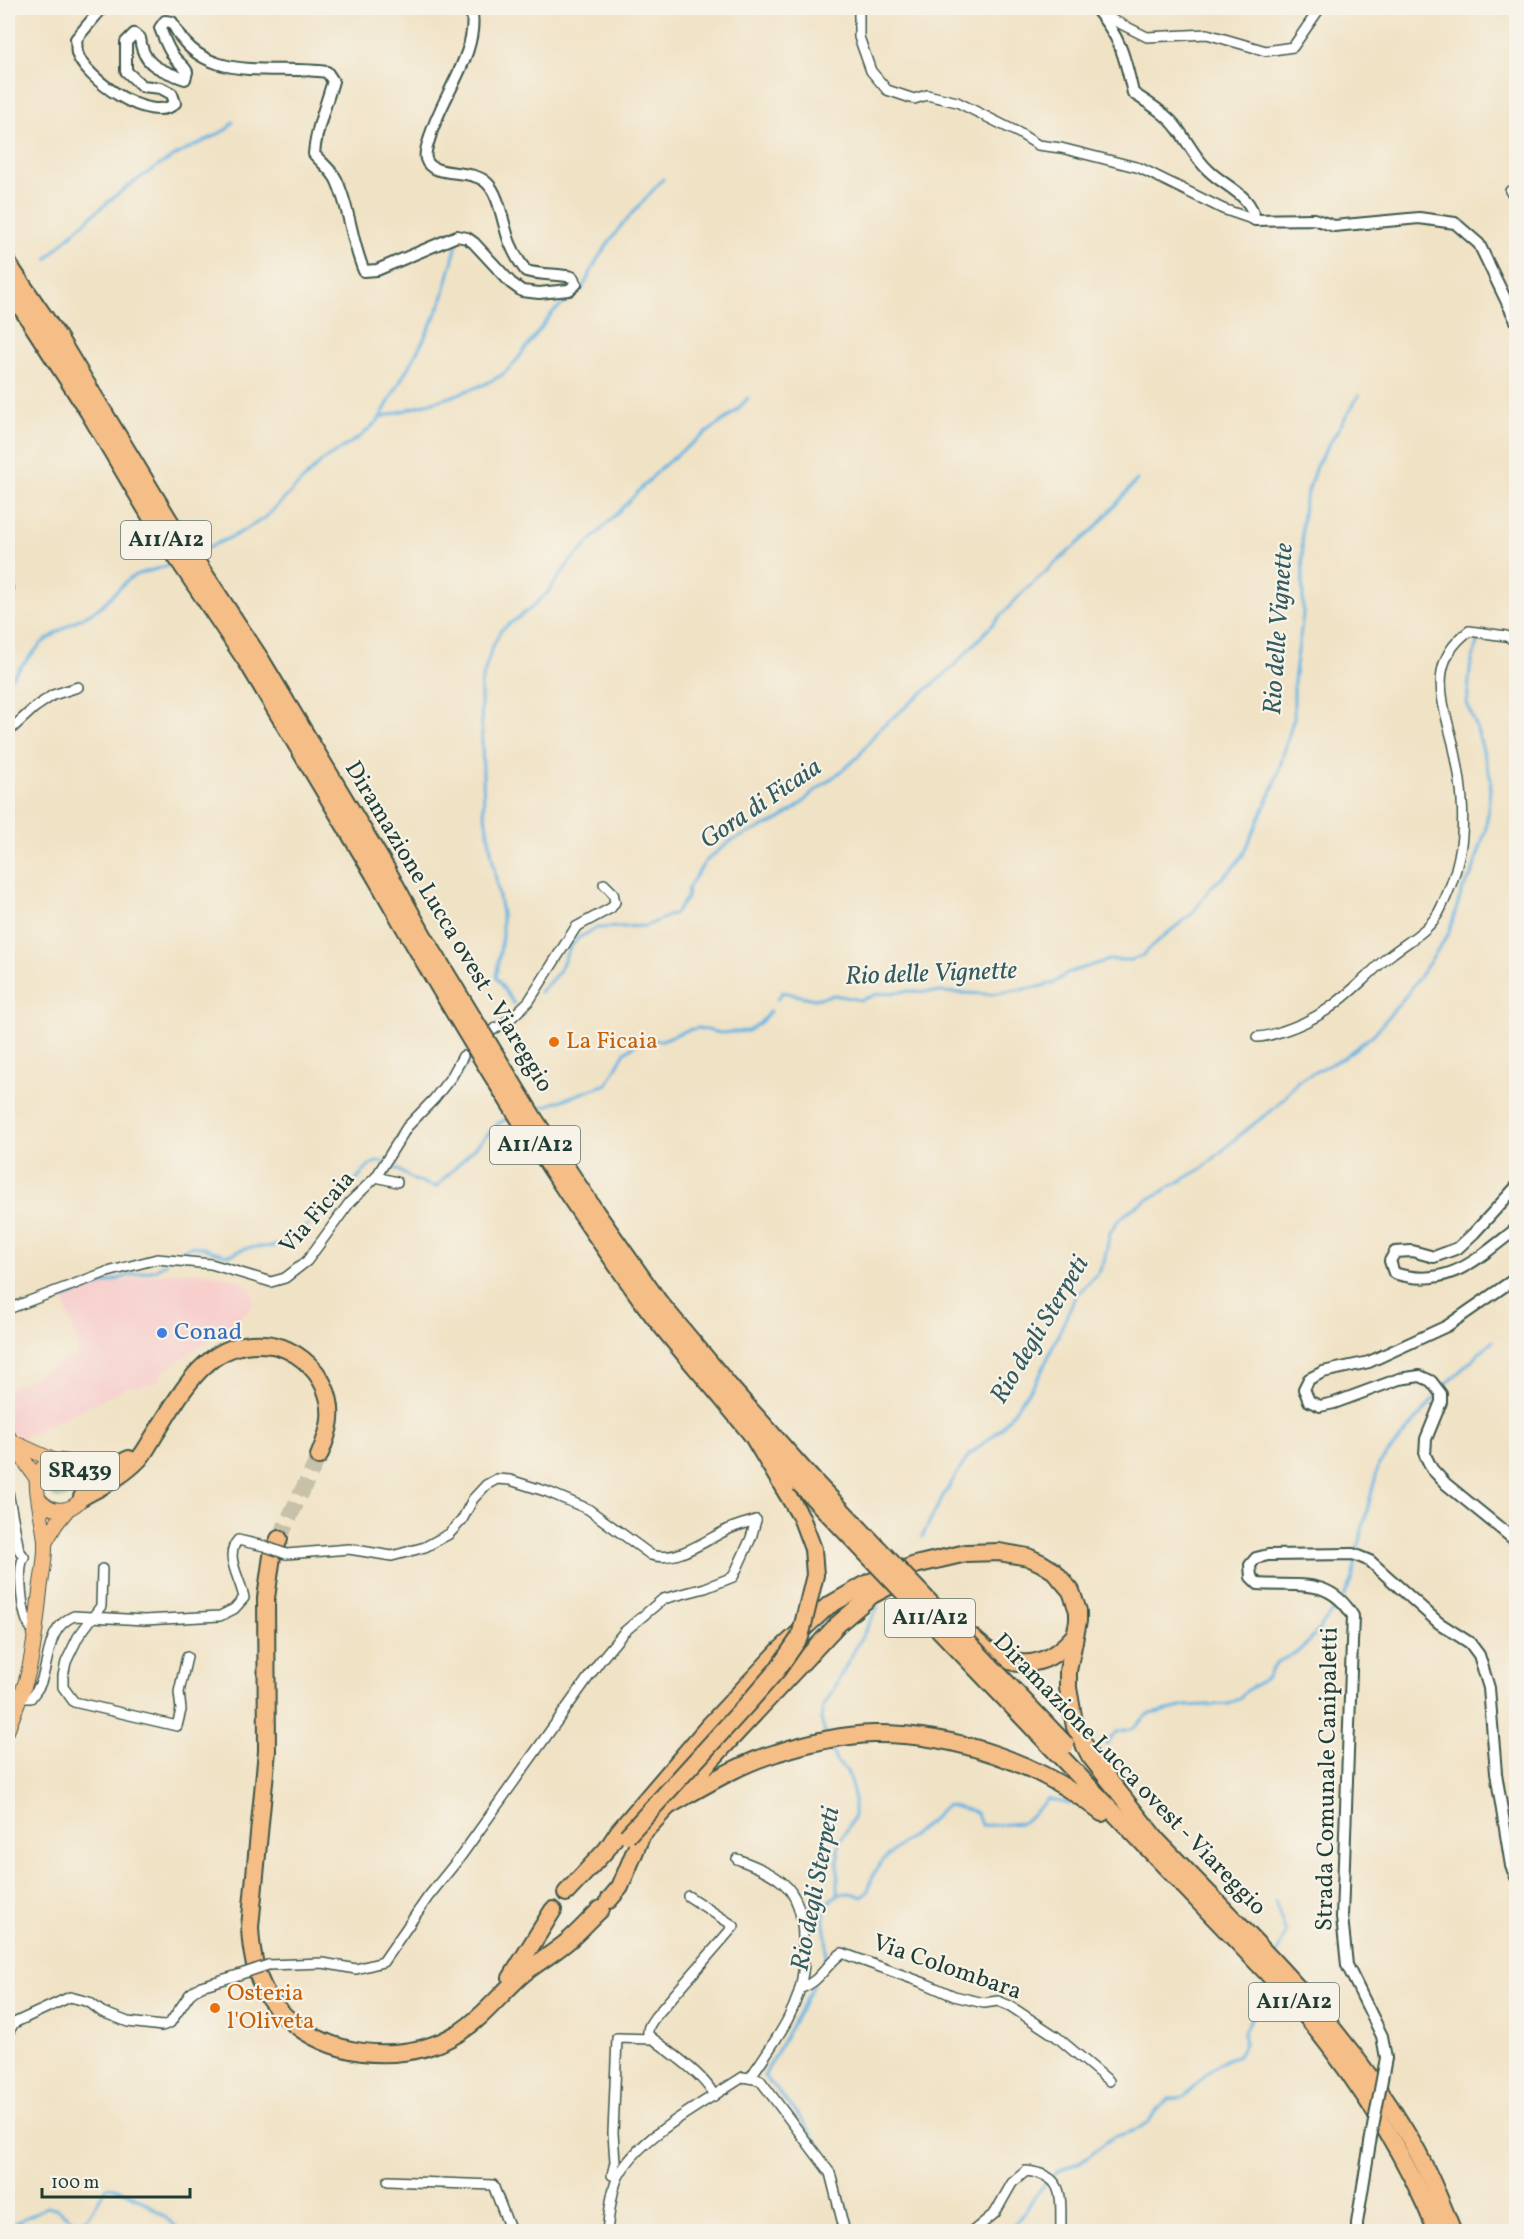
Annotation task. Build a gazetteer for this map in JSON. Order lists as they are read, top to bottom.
{
  "streets": {
    "highway": ["A11/A12", "Diramazione Lucca ovest - Viareggio"],
    "main road": ["SR439"],
    "street": ["Via Ficaia", "Strada Comunale Canipaletti", "Via Colombara"]
  },
  "water": ["Rio delle Vignette", "Gora di Ficaia", "Rio degli Sterpeti"],
  "places": ["La Ficaia", "Conad", "Osteria l'Oliveta"],
  "scale_bar": "100 m"
}
